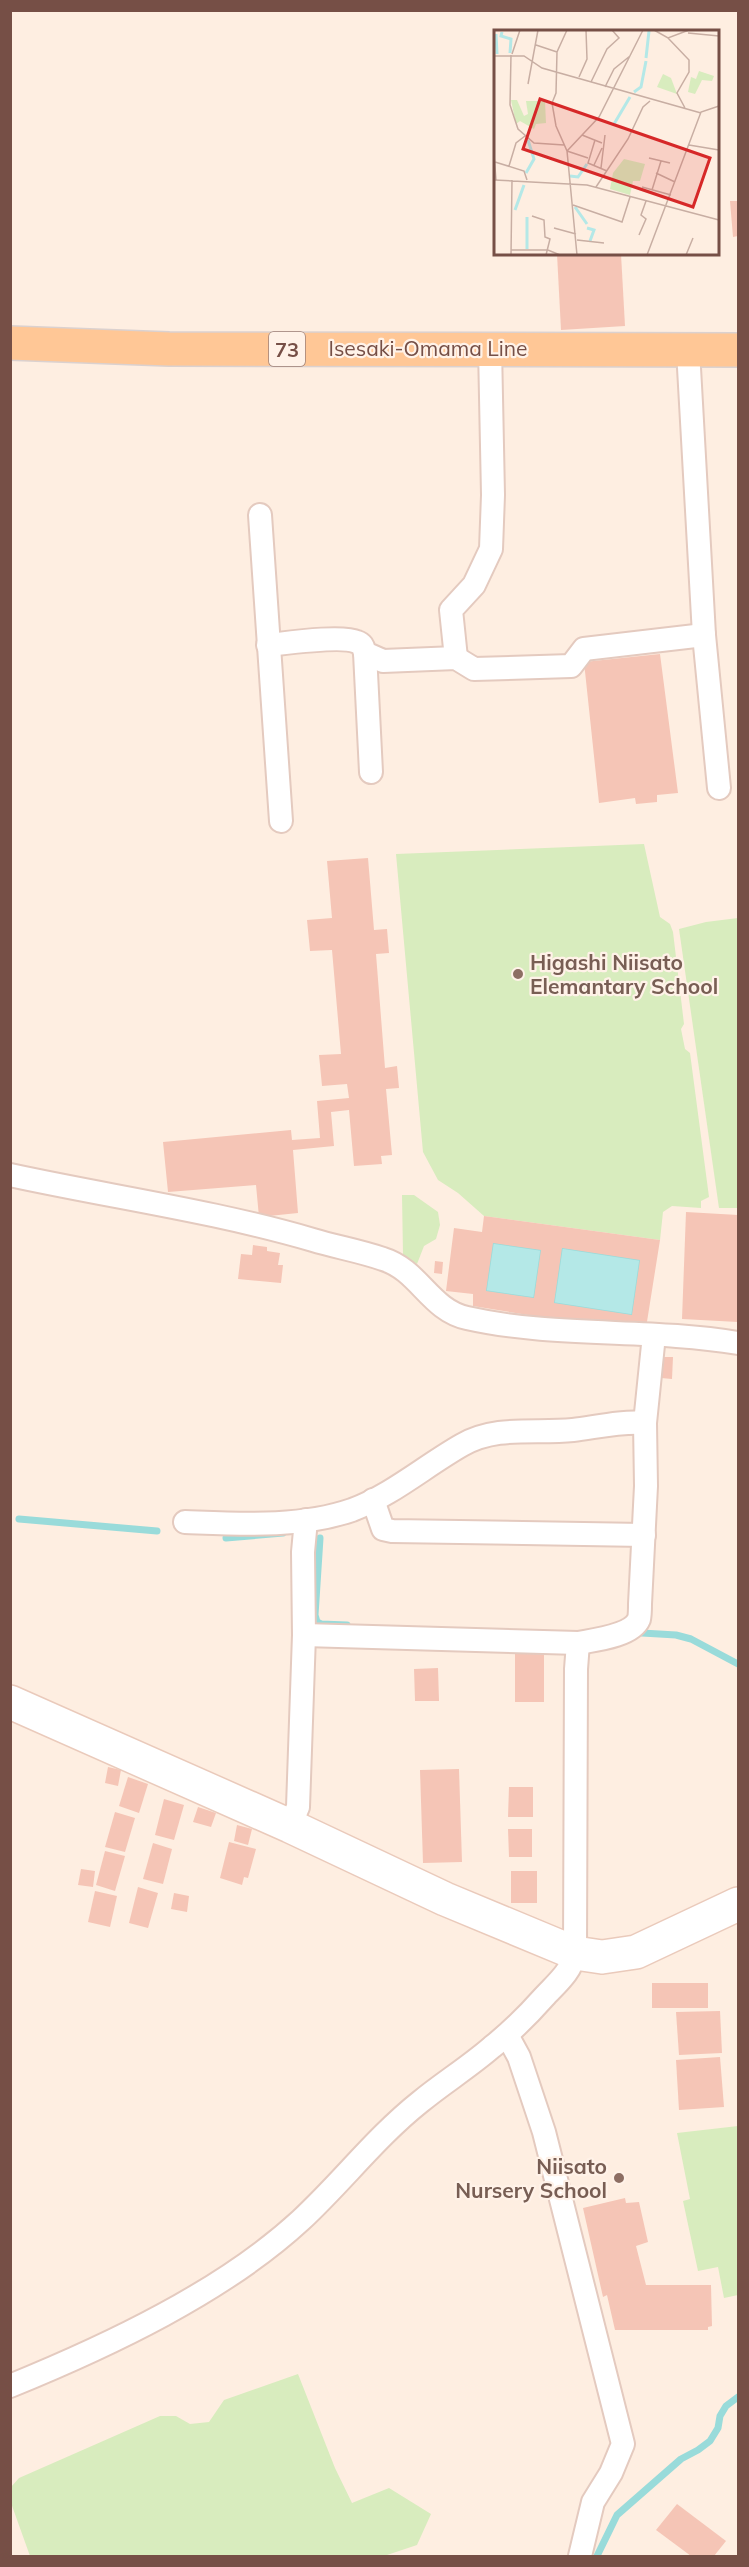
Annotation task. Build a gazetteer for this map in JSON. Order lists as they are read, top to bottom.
{
  "streets": {
    "main road": ["Isesaki-Omama Line", "73"]
  },
  "places": ["Higashi Niisato Elemantary School", "Niisato Nursery School"]
}
